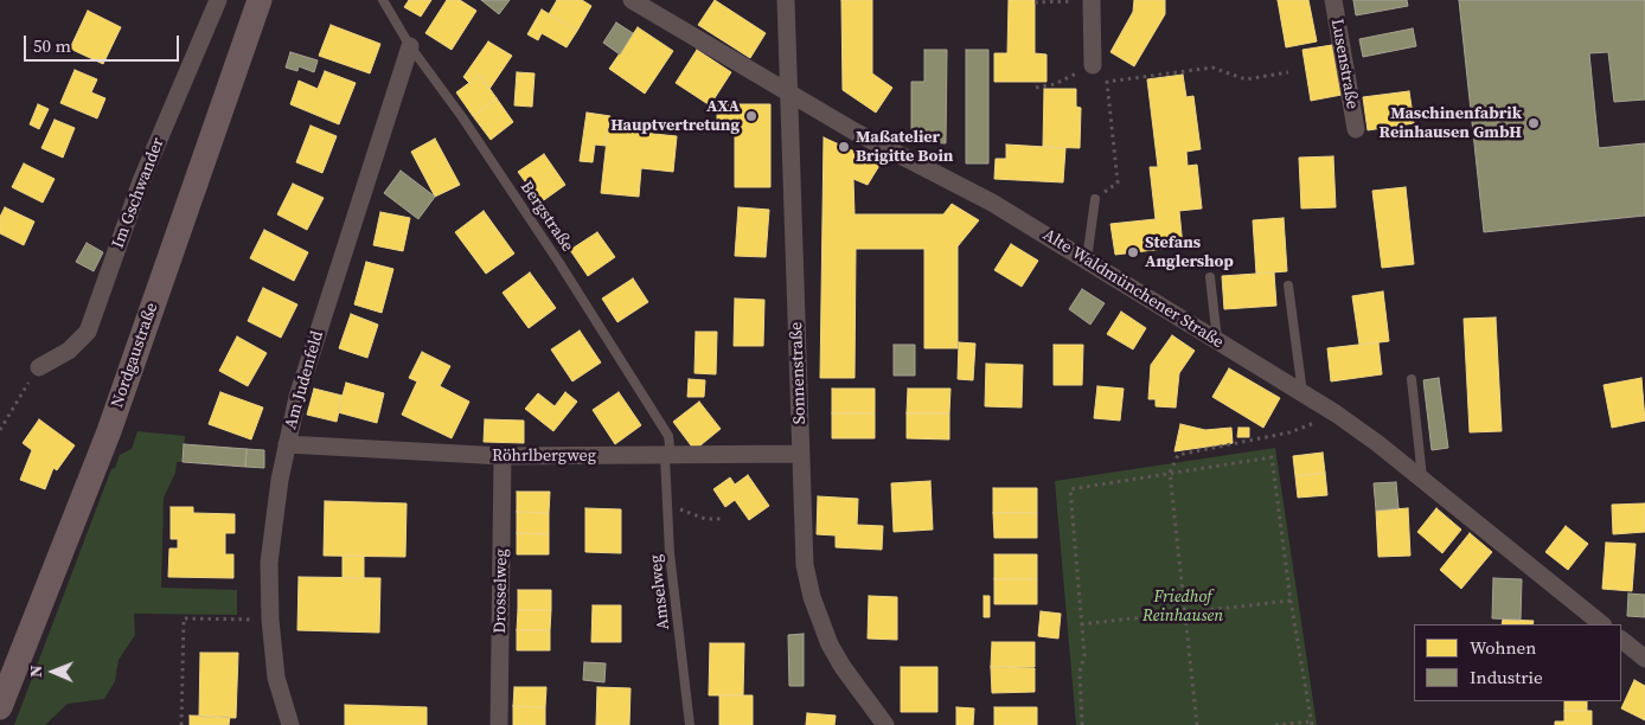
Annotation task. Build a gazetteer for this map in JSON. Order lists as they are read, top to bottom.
{
  "streets": {
    "main road": ["Nordgaustraße"],
    "street": [
      "Lusenstraße",
      "Im Gschwander",
      "Alte Waldmünchener Straße",
      "Sonnenstraße",
      "Am Judenfeld",
      "Röhrlbergweg",
      "Drosselweg"
    ],
    "lane": ["Bergstraße", "Amselweg"]
  },
  "crossings": [
    ["Bergstraße", "Am Judenfeld"],
    ["Bergstraße", "Röhrlbergweg"],
    ["Bergstraße", "Amselweg"],
    ["Alte Waldmünchener Straße", "Sonnenstraße"],
    ["Sonnenstraße", "Röhrlbergweg"],
    ["Am Judenfeld", "Röhrlbergweg"],
    ["Röhrlbergweg", "Drosselweg"],
    ["Röhrlbergweg", "Amselweg"]
  ],
  "parks": ["Friedhof Reinhausen"],
  "places": [
    "AXA Hauptvertretung",
    "Maschinenfabrik Reinhausen GmbH",
    "Maßatelier Brigitte Boin",
    "Stefans Anglershop"
  ],
  "legend": ["Wohnen", "Industrie"],
  "scale_bar": "50 m",
  "north": "left"
}
